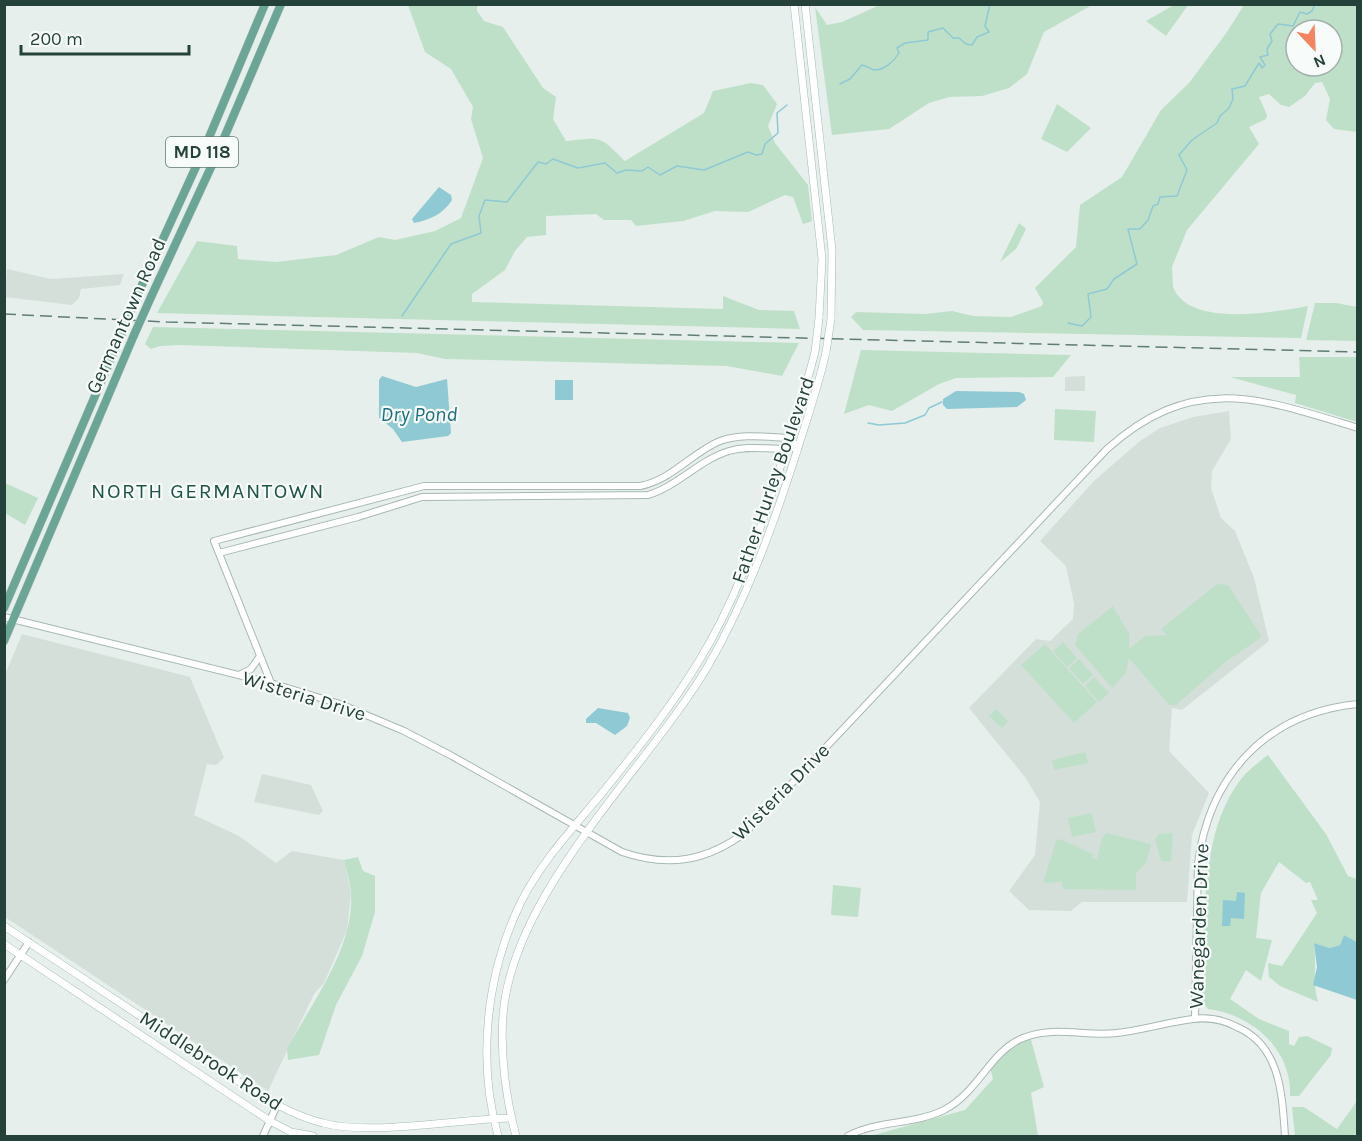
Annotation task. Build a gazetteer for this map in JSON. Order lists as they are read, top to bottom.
{
  "streets": {
    "main road": [
      "MD 118",
      "Germantown Road",
      "Father Hurley Boulevard",
      "Middlebrook Road"
    ],
    "street": ["Wisteria Drive", "Wanegarden Drive"]
  },
  "crossings": [
    ["Germantown Road", "Wisteria Drive"],
    ["Father Hurley Boulevard", "Wisteria Drive"],
    ["Father Hurley Boulevard", "Middlebrook Road"]
  ],
  "districts": ["NORTH GERMANTOWN"],
  "water": ["Dry Pond"],
  "scale_bar": "200 m",
  "north": "bottom right"
}
